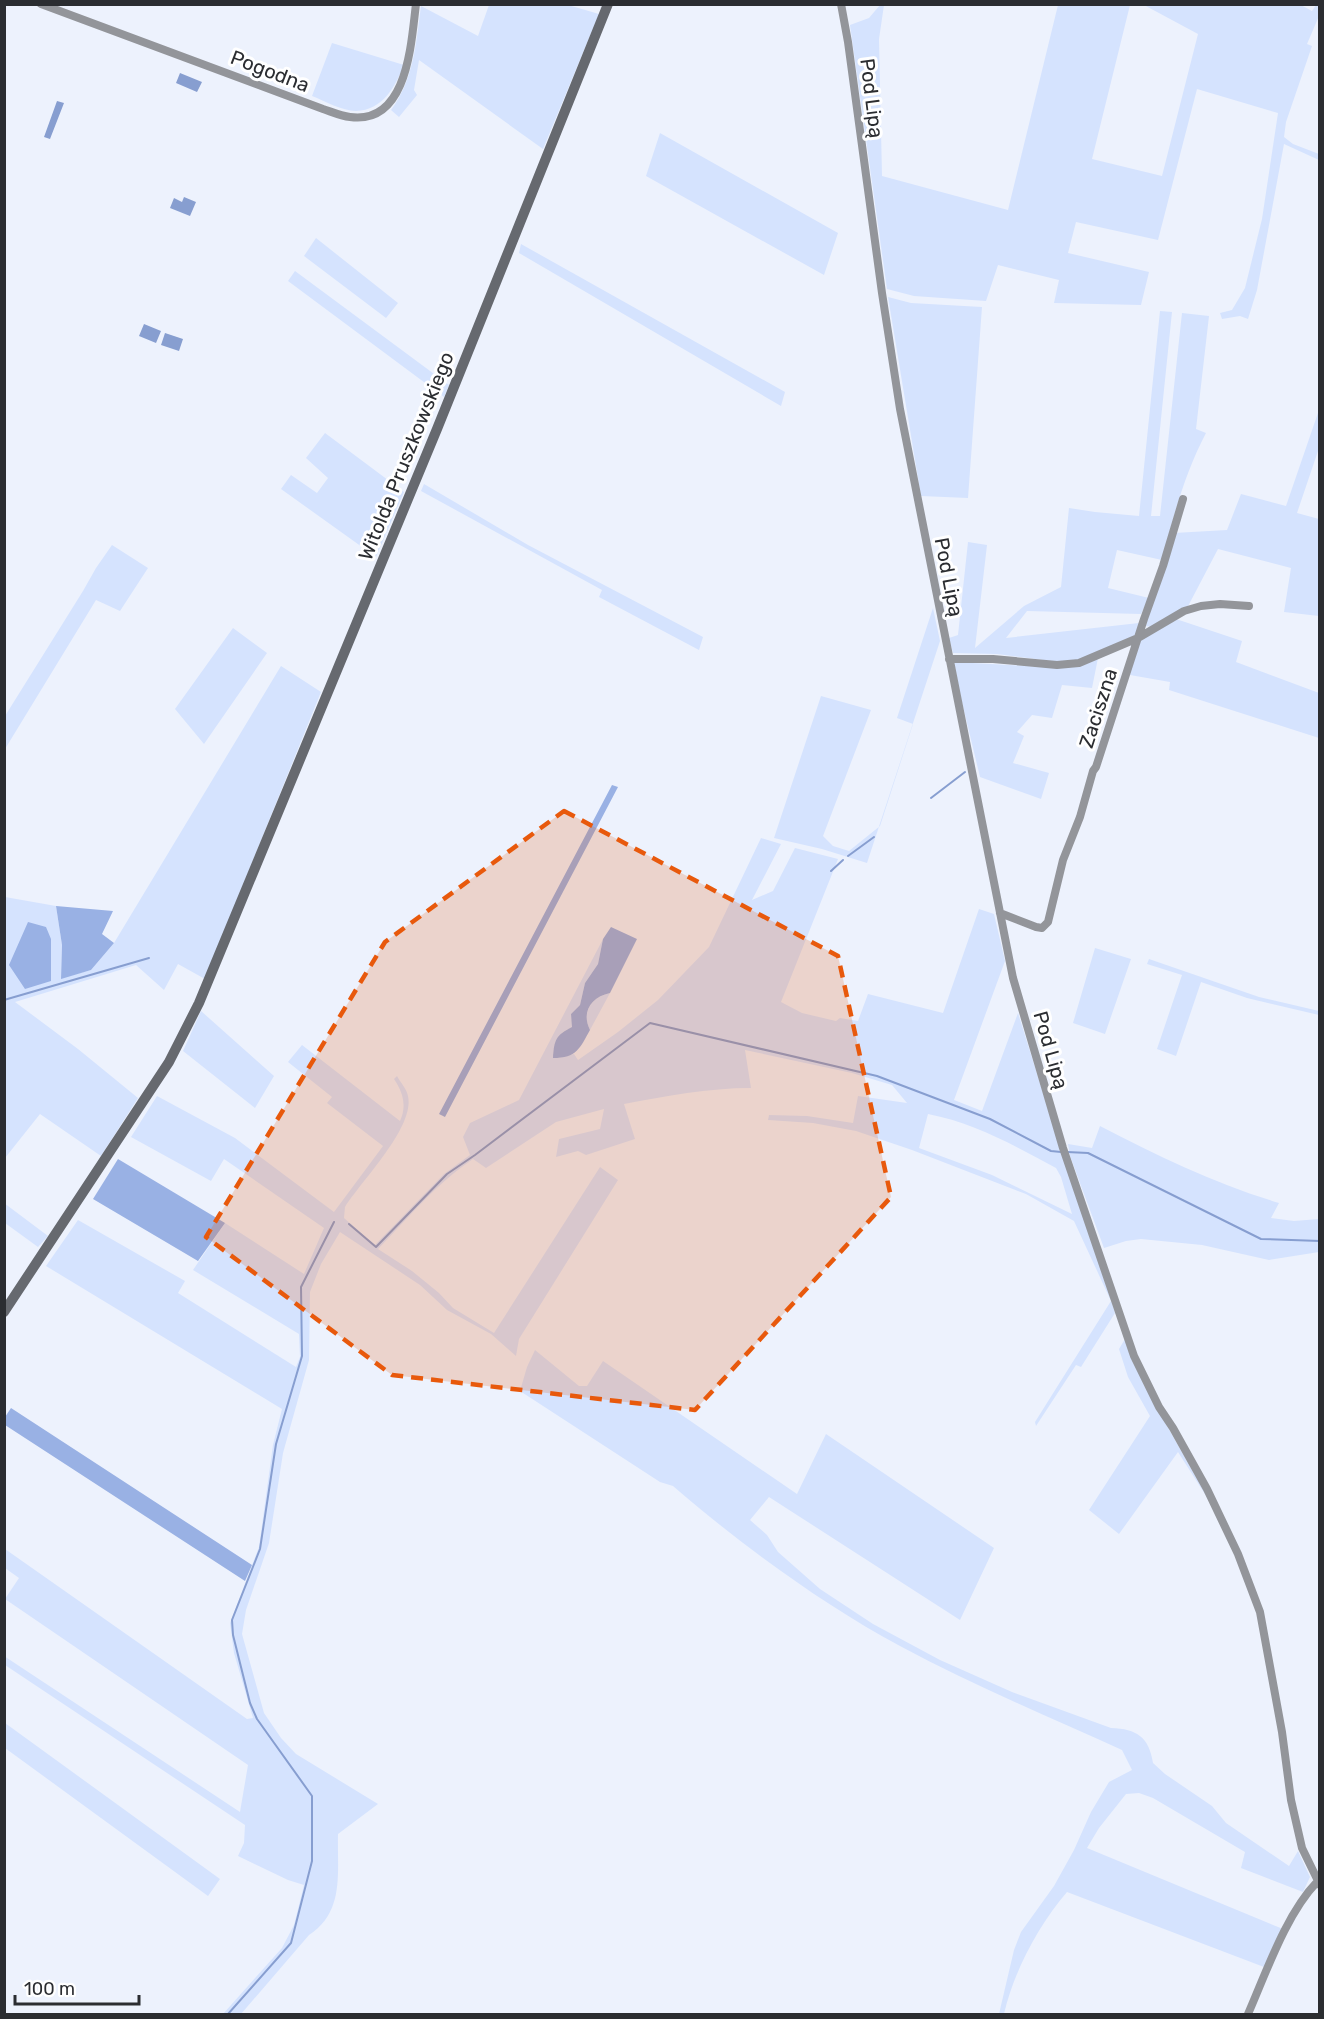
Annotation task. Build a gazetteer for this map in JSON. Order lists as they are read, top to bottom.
{
  "streets": {
    "street": [
      "Pogodna",
      "Pod Lipą",
      "Witolda Pruszkowskiego",
      "Zaciszna"
    ]
  },
  "crossings": [
    ["Pod Lipą", "Zaciszna"]
  ],
  "scale_bar": "100 m"
}
